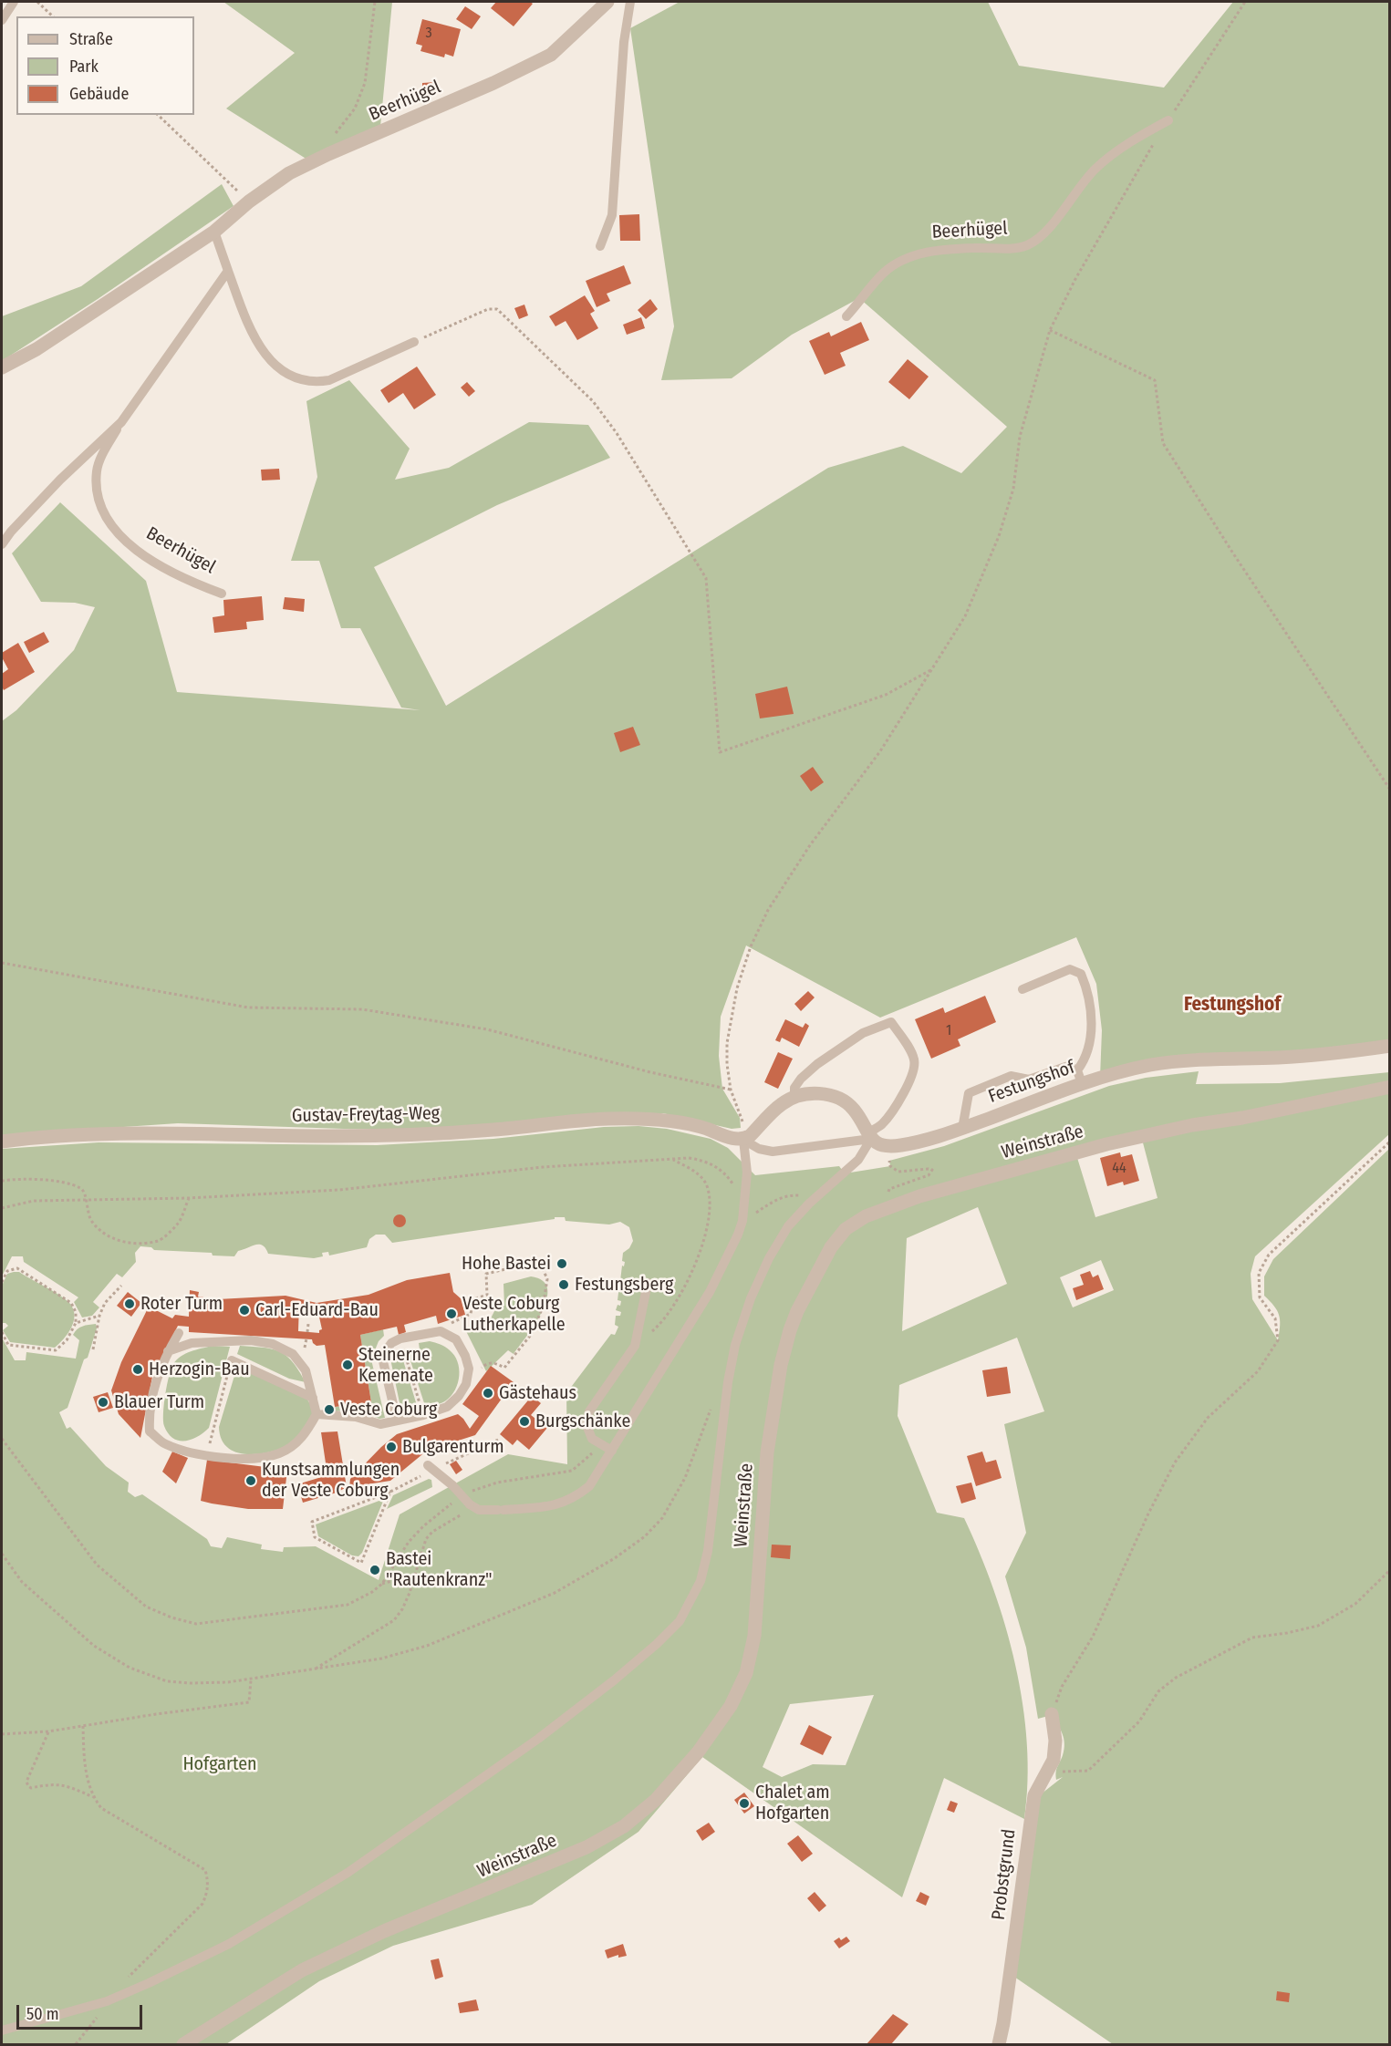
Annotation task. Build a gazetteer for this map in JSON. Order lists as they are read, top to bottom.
{
  "streets": {
    "street": [
      "Beerhügel",
      "Festungshof",
      "Gustav-Freytag-Weg",
      "Weinstraße",
      "Probstgrund"
    ]
  },
  "districts": ["Festungshof"],
  "parks": ["Hofgarten"],
  "places": [
    "Hohe Bastei",
    "Festungsberg",
    "Roter Turm",
    "Carl-Eduard-Bau",
    "Veste Coburg Lutherkapelle",
    "Steinerne Kemenate",
    "Herzogin-Bau",
    "Gästehaus",
    "Blauer Turm",
    "Veste Coburg",
    "Burgschänke",
    "Bulgarenturm",
    "Kunstsammlungen der Veste Coburg",
    "Bastei \"Rautenkranz\"",
    "Chalet am Hofgarten"
  ],
  "house_numbers": ["3", "1", "44"],
  "legend": ["Straße", "Park", "Gebäude"],
  "scale_bar": "50 m"
}
